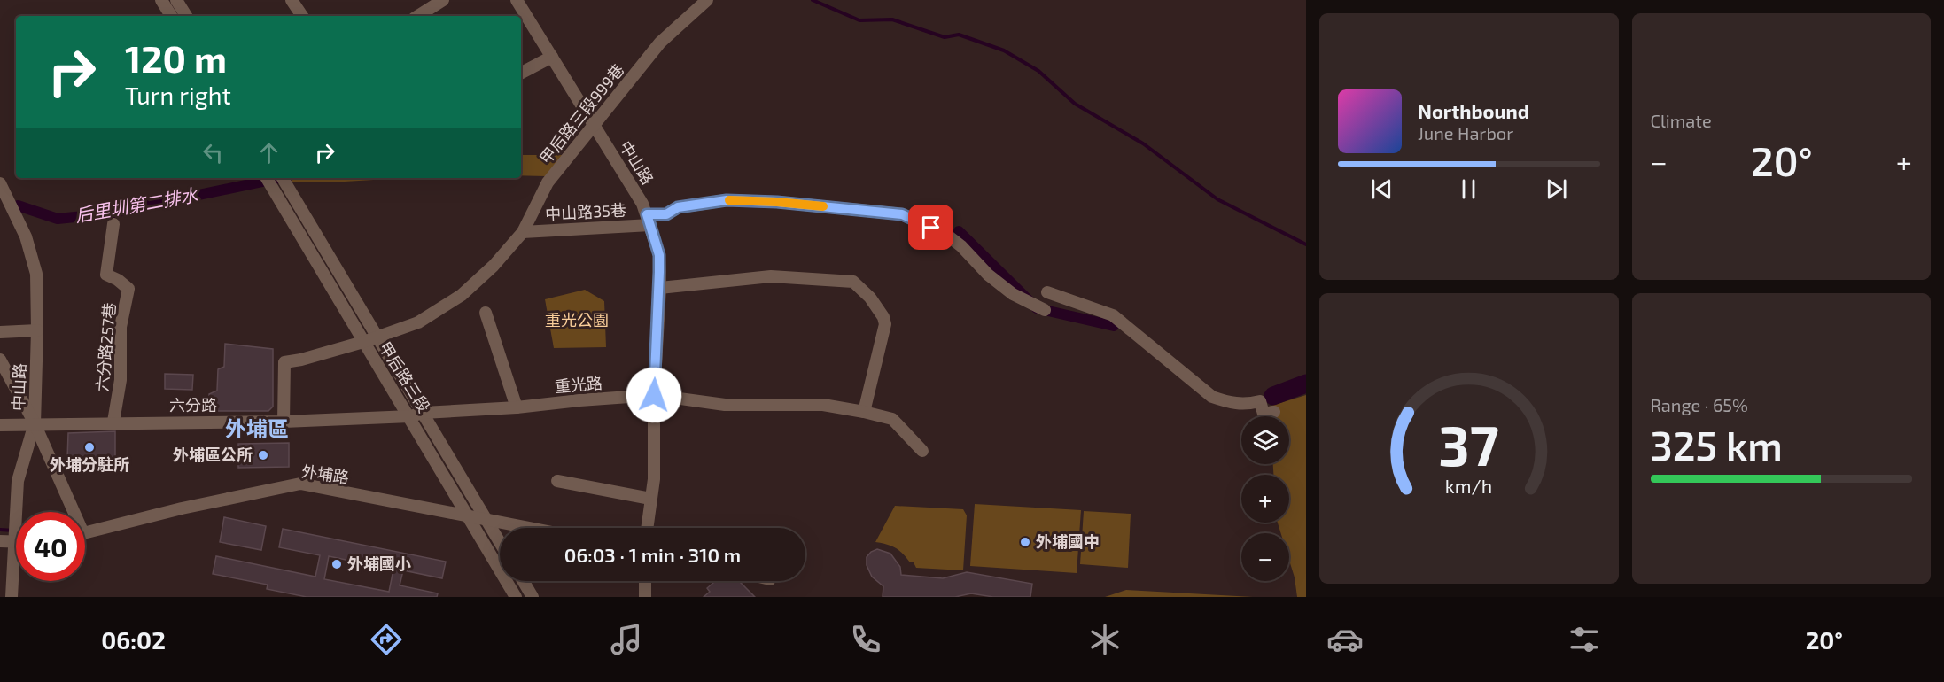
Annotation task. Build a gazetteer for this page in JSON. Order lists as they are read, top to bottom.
{
  "streets": {
    "street": [
      "甲后路三段999巷",
      "中山路",
      "中山路35巷",
      "六分路257巷",
      "甲后路三段",
      "重光路",
      "六分路",
      "外埔路"
    ]
  },
  "crossings": [
    ["甲后路三段999巷", "中山路"],
    ["甲后路三段999巷", "中山路35巷"],
    ["甲后路三段999巷", "甲后路三段"],
    ["甲后路三段999巷", "六分路"],
    ["中山路", "中山路35巷"],
    ["中山路", "重光路"],
    ["中山路", "六分路"],
    ["六分路257巷", "六分路"],
    ["甲后路三段", "重光路"],
    ["甲后路三段", "六分路"],
    ["甲后路三段", "外埔路"],
    ["重光路", "六分路"]
  ],
  "districts": ["外埔區"],
  "water": ["后里圳第二排水"],
  "parks": ["重光公園"],
  "places": [
    "外埔分駐所",
    "外埔區公所",
    "外埔國中",
    "外埔國小"
  ],
  "page": {
    "tile": [
      "Climate",
      ["Range · 65%", "325 km"]
    ],
    "turn": ["120 m", "Turn right"],
    "song": ["Northbound", "June Harbor"],
    "heat": ["−", "20°", "+"],
    "map_buttons": ["+", "−"],
    "limit": "40",
    "trip": "06:03 · 1 min · 310 m",
    "tabs": ["06:02", "20°"],
    "gauge": ["37", "km/h"]
  }
}
